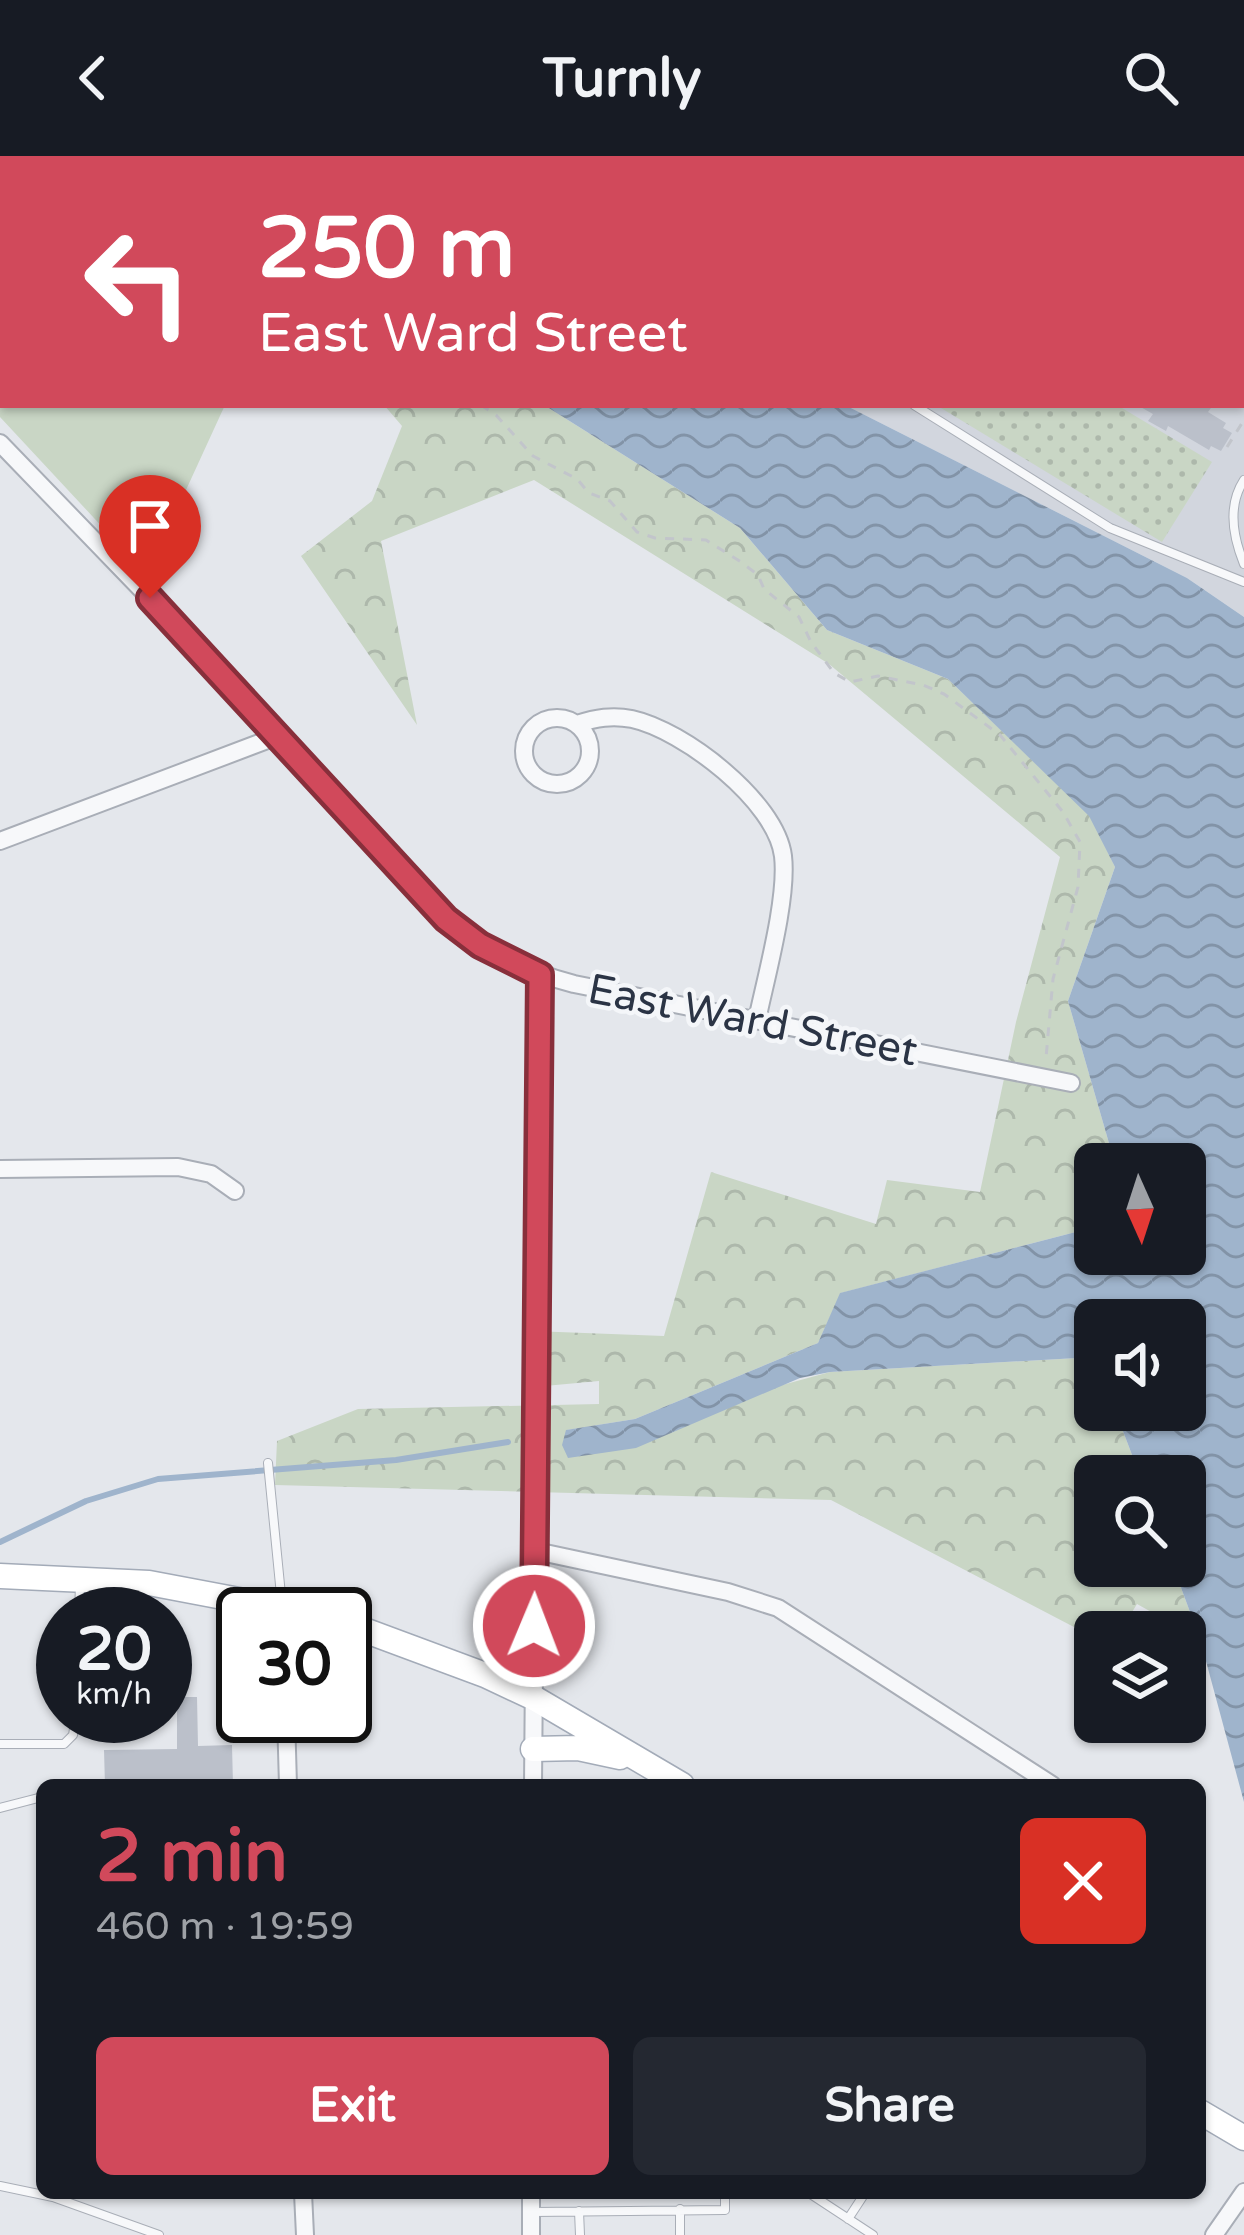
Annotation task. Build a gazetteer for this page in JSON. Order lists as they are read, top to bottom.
{
  "streets": {
    "street": ["East Ward Street"]
  },
  "north": "bottom",
  "page": {
    "header": "Turnly",
    "turn": ["250 m", "East Ward Street"],
    "speed": "20 km/h",
    "limit": "30",
    "heading": ["2 min", "460 m · 19:59"],
    "buttons": ["Exit", "Share"]
  }
}
